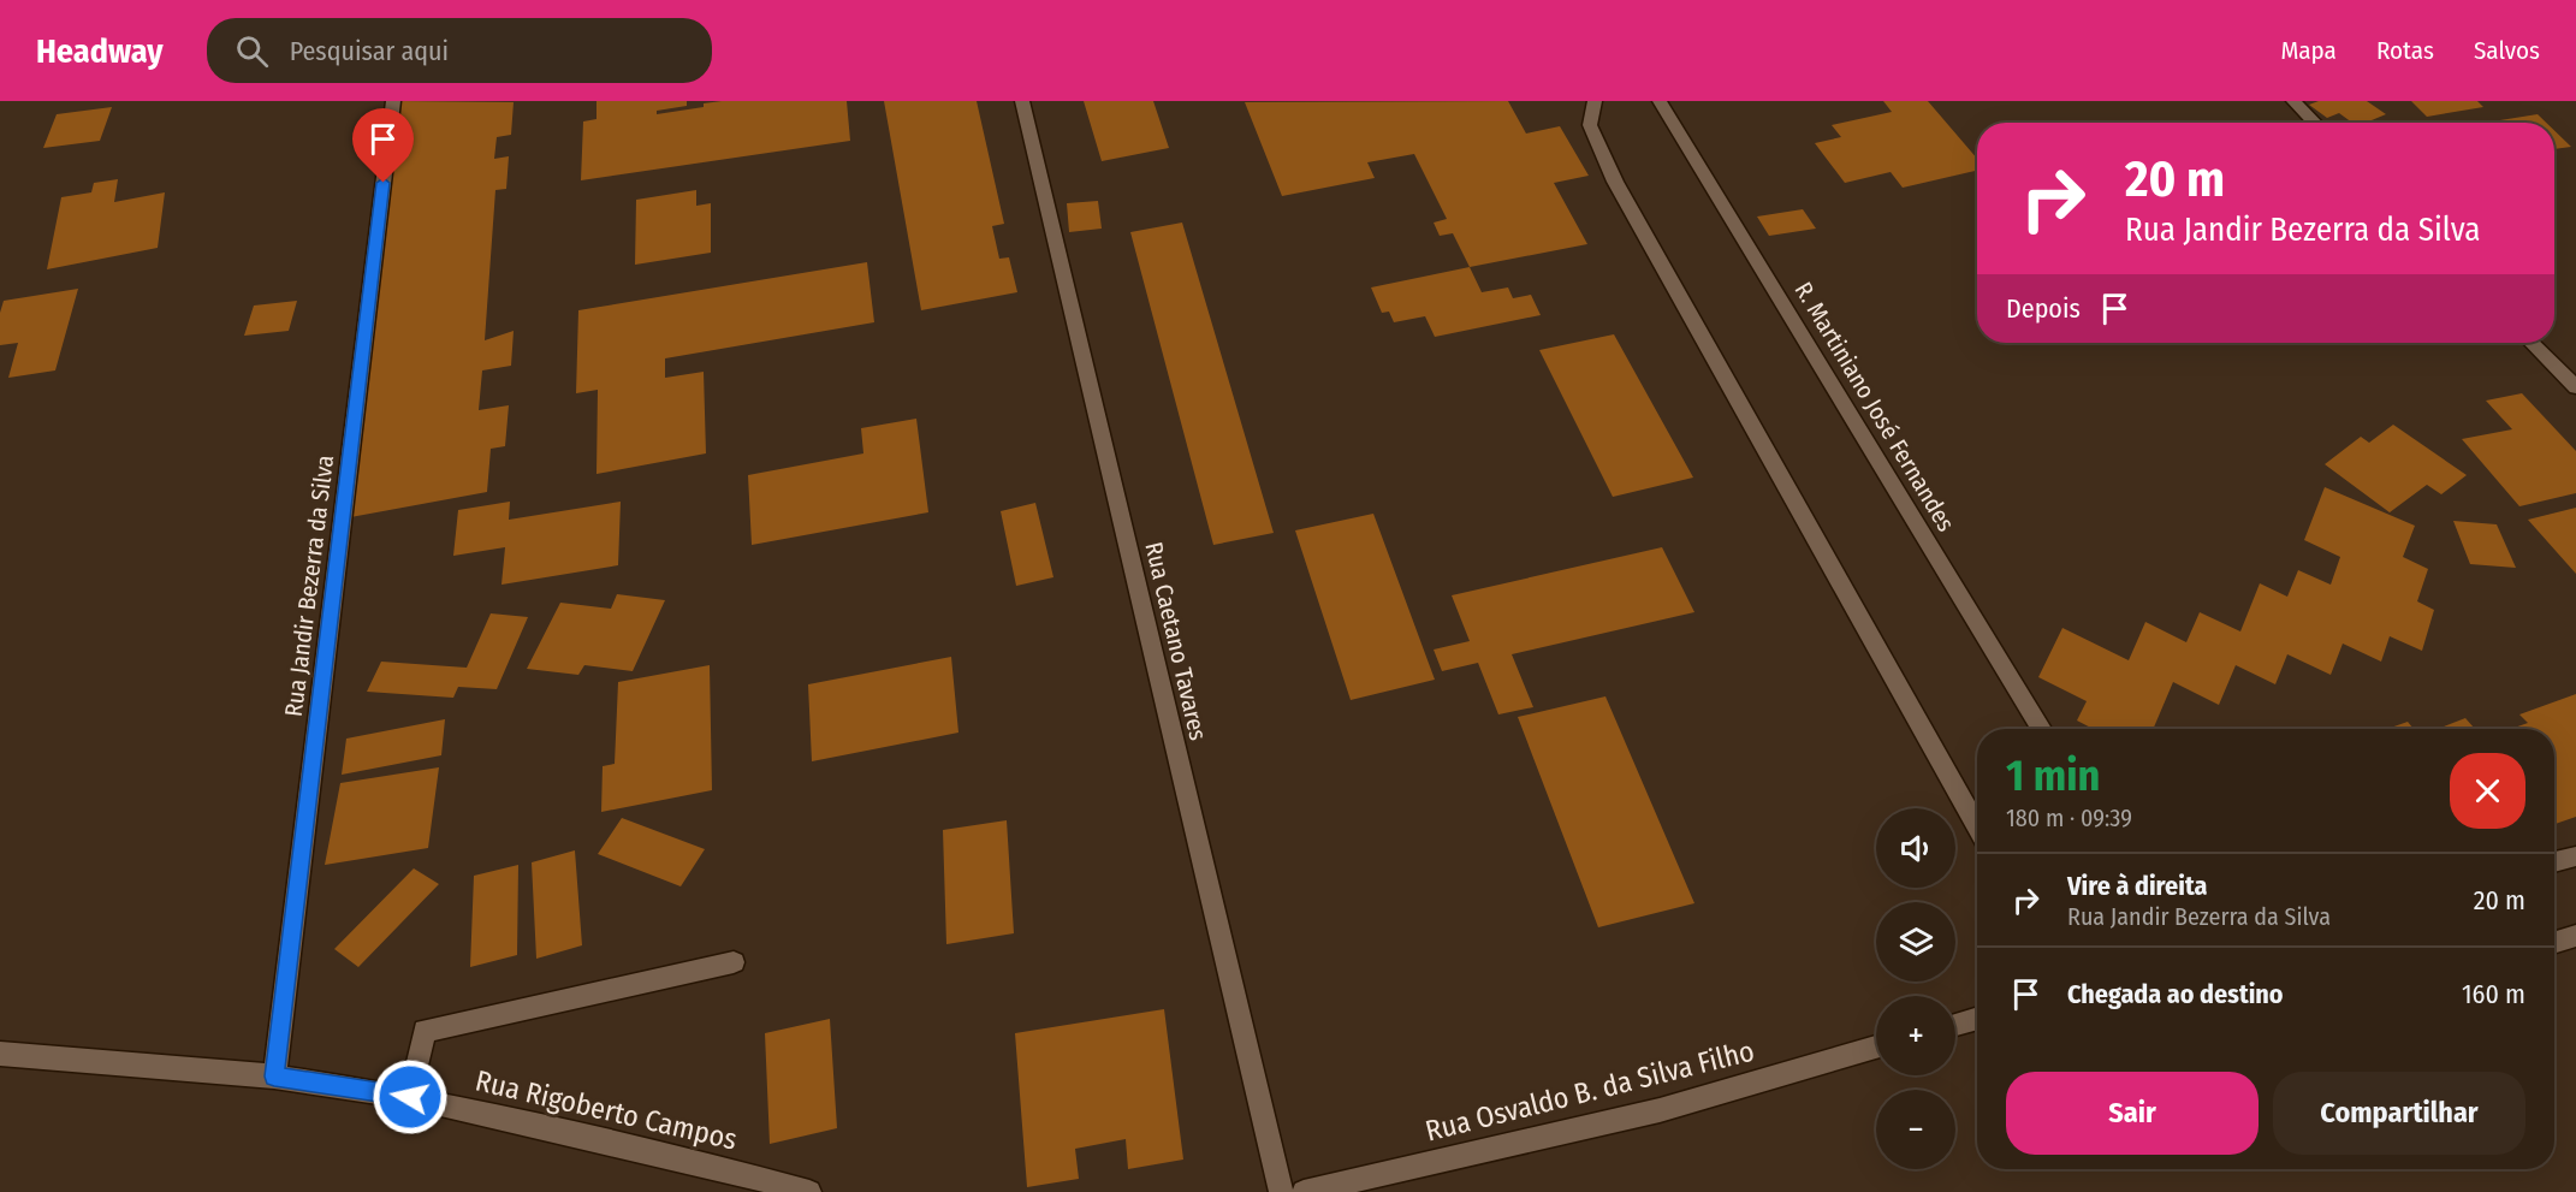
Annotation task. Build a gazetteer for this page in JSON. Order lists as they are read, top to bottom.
{
  "streets": {
    "street": [
      "R. Martiniano José Fernandes",
      "Rua Jandir Bezerra da Silva",
      "Rua Caetano Tavares",
      "Rua Osvaldo B. da Silva Filho",
      "Rua Rigoberto Campos"
    ]
  },
  "crossings": [
    ["Rua Jandir Bezerra da Silva", "Rua Rigoberto Campos"]
  ],
  "page": {
    "header": "Headway",
    "search": "Pesquisar aqui",
    "nav": ["Mapa", "Rotas", "Salvos"],
    "turn": ["20 m", "Rua Jandir Bezerra da Silva"],
    "then": "Depois",
    "heading": ["1 min", "180 m · 09:39"],
    "map_buttons": ["+", "−"],
    "list": [
      {
        "name": "Vire à direita",
        "note": "Rua Jandir Bezerra da Silva",
        "value": "20 m"
      },
      {
        "name": "Chegada ao destino",
        "value": "160 m"
      }
    ],
    "buttons": ["Sair", "Compartilhar"]
  }
}
